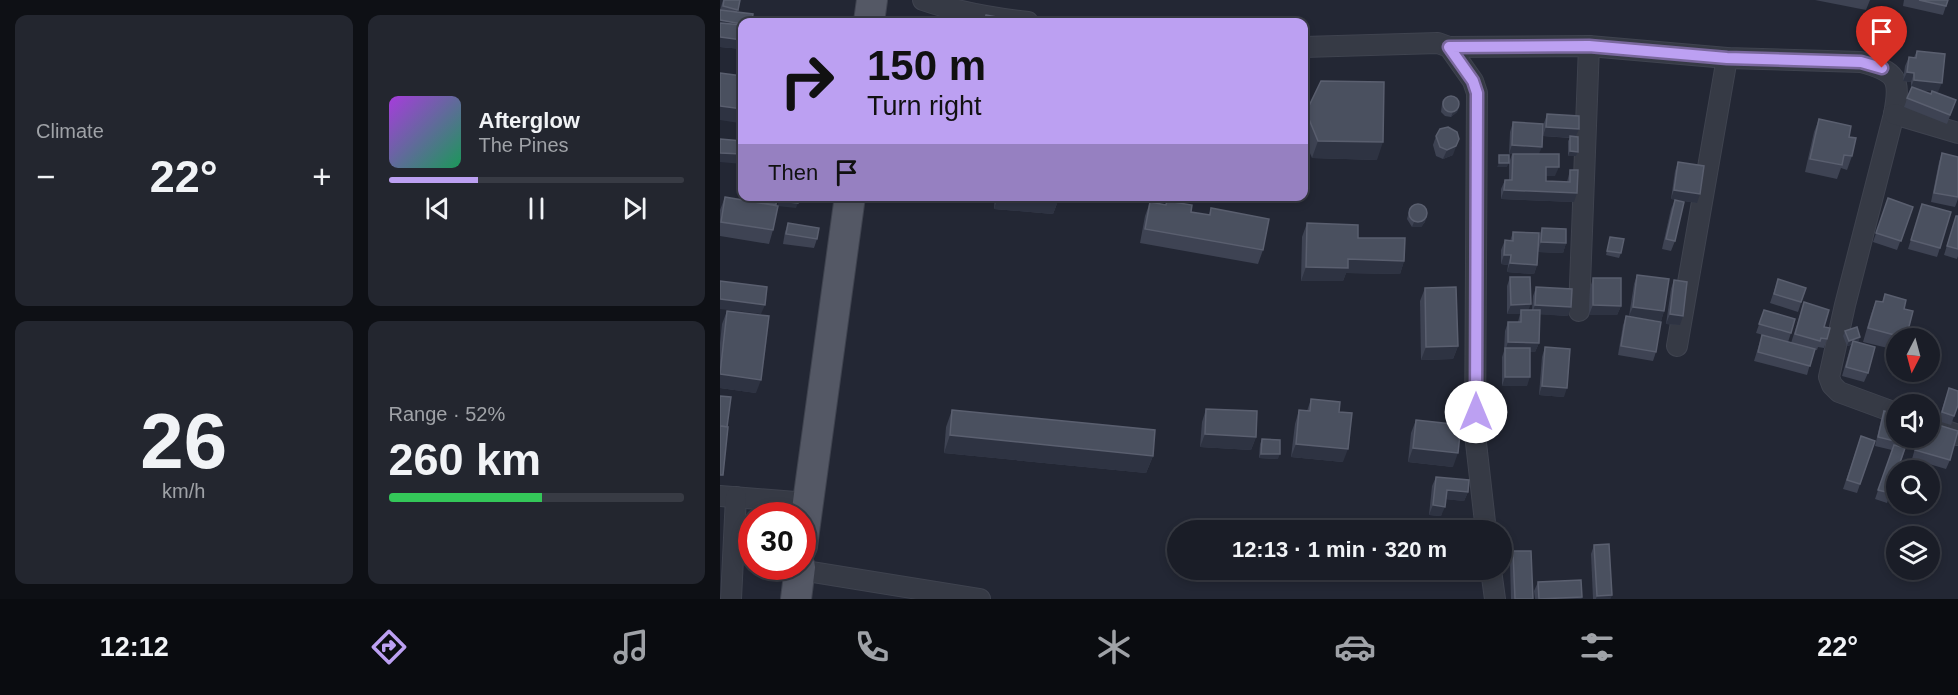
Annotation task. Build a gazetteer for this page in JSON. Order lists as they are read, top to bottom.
{
  "north": "bottom",
  "page": {
    "tile": [
      "Climate",
      ["26", "km/h"],
      ["Range · 52%", "260 km"]
    ],
    "turn": ["150 m", "Turn right"],
    "song": ["Afterglow", "The Pines"],
    "then": "Then",
    "heat": ["−", "22°", "+"],
    "limit": "30",
    "trip": "12:13 · 1 min · 320 m",
    "tabs": ["12:12", "22°"]
  }
}
